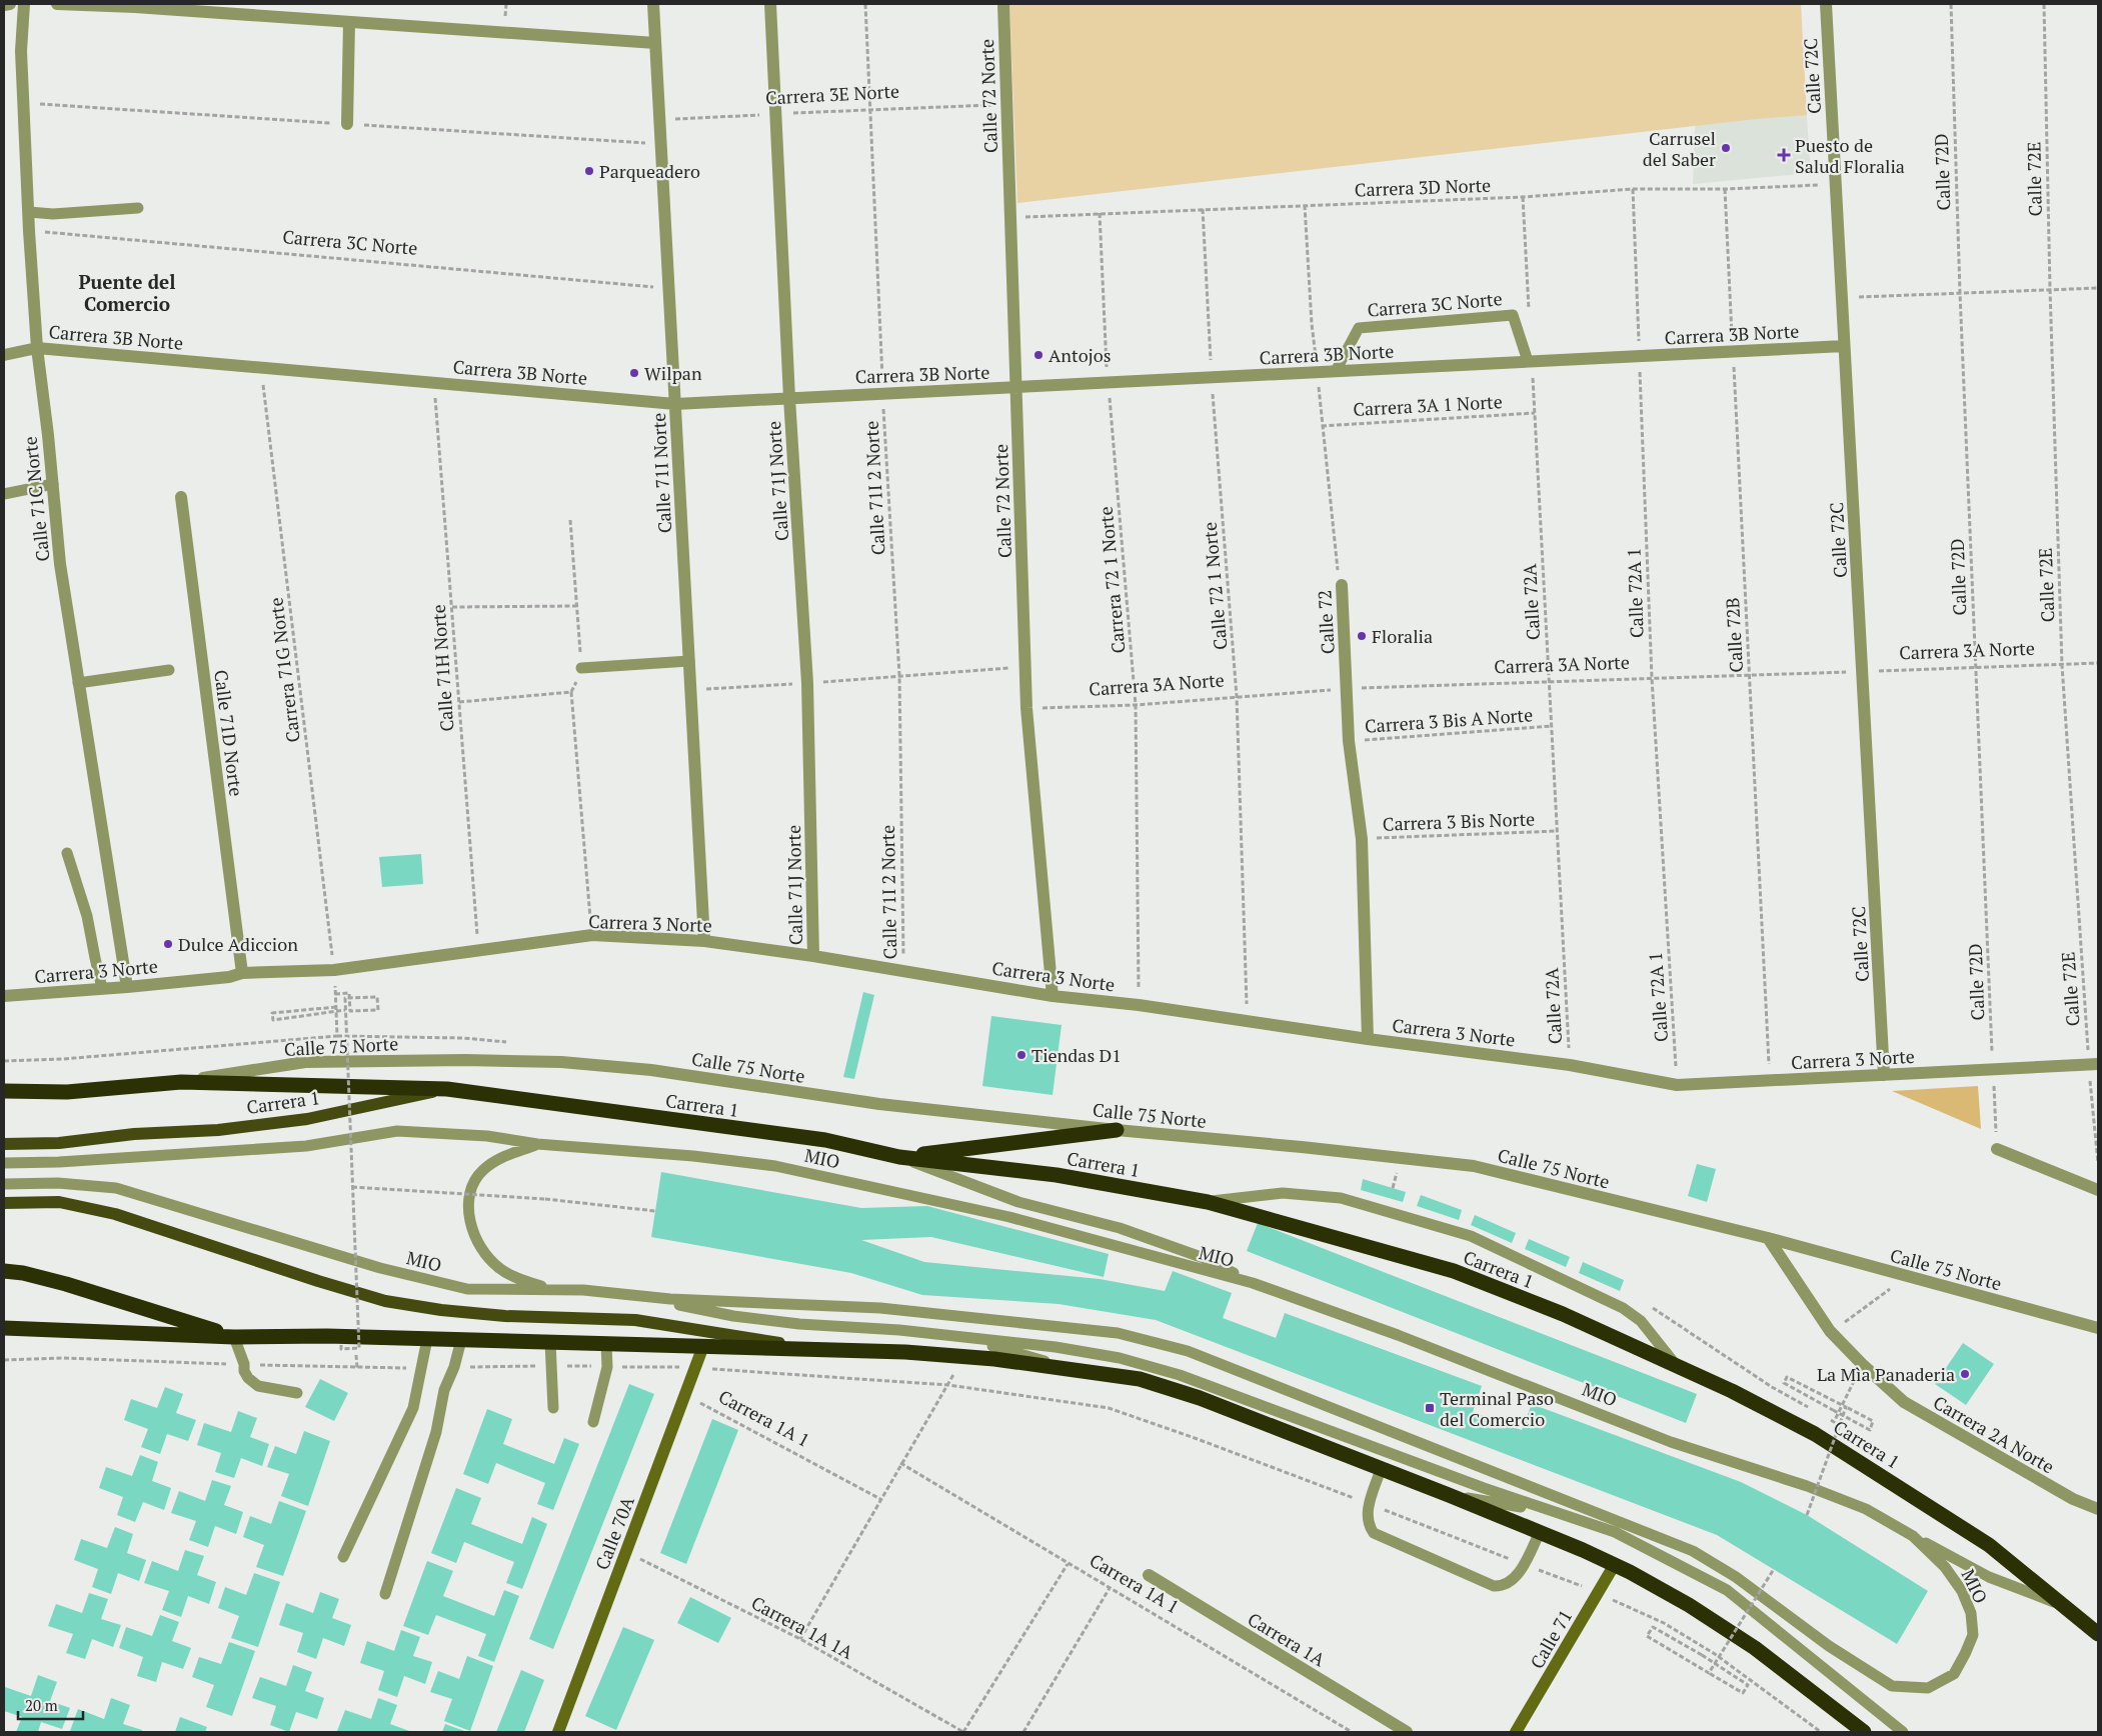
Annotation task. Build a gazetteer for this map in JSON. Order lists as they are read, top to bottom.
{
  "streets": {
    "highway": ["Carrera 1"],
    "street": [
      "Calle 72C",
      "Calle 72 Norte",
      "Carrera 3B Norte",
      "Calle 71I Norte",
      "Calle 71J Norte",
      "Calle 71C Norte",
      "Calle 72",
      "Calle 71D Norte",
      "Carrera 3 Norte",
      "Calle 75 Norte",
      "Carrera 2A Norte",
      "Calle 70A",
      "Carrera 1A",
      "Calle 71"
    ],
    "lane": ["Carrera 3C Norte", "MIO"],
    "path": [
      "Carrera 3E Norte",
      "Calle 72D",
      "Calle 72E",
      "Carrera 3D Norte",
      "Carrera 3A 1 Norte",
      "Calle 71I 2 Norte",
      "Carrera 72 1 Norte",
      "Calle 72 1 Norte",
      "Calle 72A 1",
      "Calle 72A",
      "Calle 72B",
      "Carrera 3A Norte",
      "Calle 71H Norte",
      "Carrera 71G Norte",
      "Carrera 3 Bis A Norte",
      "Carrera 3 Bis Norte",
      "Carrera 1A 1",
      "Carrera 1A 1A"
    ]
  },
  "crossings": [
    ["Calle 72C", "Carrera 3D Norte"],
    ["Calle 72C", "Carrera 3B Norte"],
    ["Calle 72C", "Carrera 3A Norte"],
    ["Calle 72C", "Carrera 3 Norte"],
    ["Carrera 3E Norte", "Calle 72 Norte"],
    ["Carrera 3E Norte", "Calle 71I Norte"],
    ["Carrera 3E Norte", "Calle 71J Norte"],
    ["Carrera 3E Norte", "Calle 71I 2 Norte"],
    ["Calle 72 Norte", "Carrera 3D Norte"],
    ["Calle 72 Norte", "Carrera 3B Norte"],
    ["Calle 72 Norte", "Carrera 3A Norte"],
    ["Calle 72 Norte", "Carrera 3 Norte"],
    ["Calle 72D", "Carrera 3A Norte"],
    ["Calle 72D", "Carrera 3 Norte"],
    ["Calle 72E", "Carrera 3A Norte"],
    ["Calle 72E", "Carrera 3 Norte"],
    ["Carrera 3D Norte", "Carrera 72 1 Norte"],
    ["Carrera 3D Norte", "Calle 72 1 Norte"],
    ["Carrera 3D Norte", "Calle 72A 1"],
    ["Carrera 3D Norte", "Calle 72"],
    ["Carrera 3D Norte", "Calle 72B"],
    ["Carrera 3C Norte", "Carrera 3B Norte"],
    ["Carrera 3C Norte", "Calle 71I Norte"],
    ["Carrera 3C Norte", "Calle 71C Norte"],
    ["Carrera 3C Norte", "Calle 72A"],
    ["Carrera 3B Norte", "Calle 71I Norte"],
    ["Carrera 3B Norte", "Calle 71J Norte"],
    ["Carrera 3B Norte", "Calle 71I 2 Norte"],
    ["Carrera 3B Norte", "Calle 71C Norte"],
    ["Carrera 3B Norte", "Carrera 72 1 Norte"],
    ["Carrera 3B Norte", "Calle 72 1 Norte"],
    ["Carrera 3B Norte", "Calle 72A 1"],
    ["Carrera 3B Norte", "Calle 72A"],
    ["Carrera 3B Norte", "Calle 72"],
    ["Carrera 3B Norte", "Calle 72B"],
    ["Carrera 3B Norte", "Calle 71H Norte"],
    ["Carrera 3B Norte", "Carrera 71G Norte"],
    ["Carrera 3A 1 Norte", "Calle 72A"],
    ["Carrera 3A 1 Norte", "Calle 72"],
    ["Calle 71I Norte", "Carrera 3 Norte"],
    ["Calle 71J Norte", "Carrera 3 Norte"],
    ["Calle 71I 2 Norte", "Carrera 3 Norte"],
    ["Calle 71C Norte", "Carrera 3 Norte"],
    ["Carrera 72 1 Norte", "Carrera 3A Norte"],
    ["Carrera 72 1 Norte", "Carrera 3 Norte"],
    ["Calle 72 1 Norte", "Carrera 3A Norte"],
    ["Calle 72 1 Norte", "Carrera 3 Norte"],
    ["Calle 72A 1", "Carrera 3A Norte"],
    ["Calle 72A 1", "Carrera 3 Norte"],
    ["Calle 72A", "Carrera 3A Norte"],
    ["Calle 72A", "Carrera 3 Bis A Norte"],
    ["Calle 72A", "Carrera 3 Bis Norte"],
    ["Calle 72A", "Carrera 3 Norte"],
    ["Calle 72", "Carrera 3A Norte"],
    ["Calle 72", "Carrera 3 Bis A Norte"],
    ["Calle 72", "Carrera 3 Bis Norte"],
    ["Calle 72", "Carrera 3 Norte"],
    ["Calle 72B", "Carrera 3A Norte"],
    ["Calle 72B", "Carrera 3 Norte"],
    ["Calle 71H Norte", "Carrera 3 Norte"],
    ["Carrera 71G Norte", "Carrera 3 Norte"],
    ["Calle 71D Norte", "Carrera 3 Norte"],
    ["Calle 75 Norte", "Carrera 2A Norte"],
    ["Carrera 1A 1", "Calle 70A"],
    ["Calle 70A", "Carrera 1A 1A"]
  ],
  "districts": ["Puente del Comercio"],
  "places": {
    "other": [
      "Carrusel del Saber",
      "Parqueadero",
      "Antojos",
      "Wilpan",
      "Floralia",
      "Dulce Adiccion",
      "Tiendas D1",
      "La Mìa Panaderia"
    ],
    "health": ["Puesto de Salud Floralia"],
    "transit": ["Terminal Paso del Comercio"]
  },
  "scale_bar": "20 m"
}
